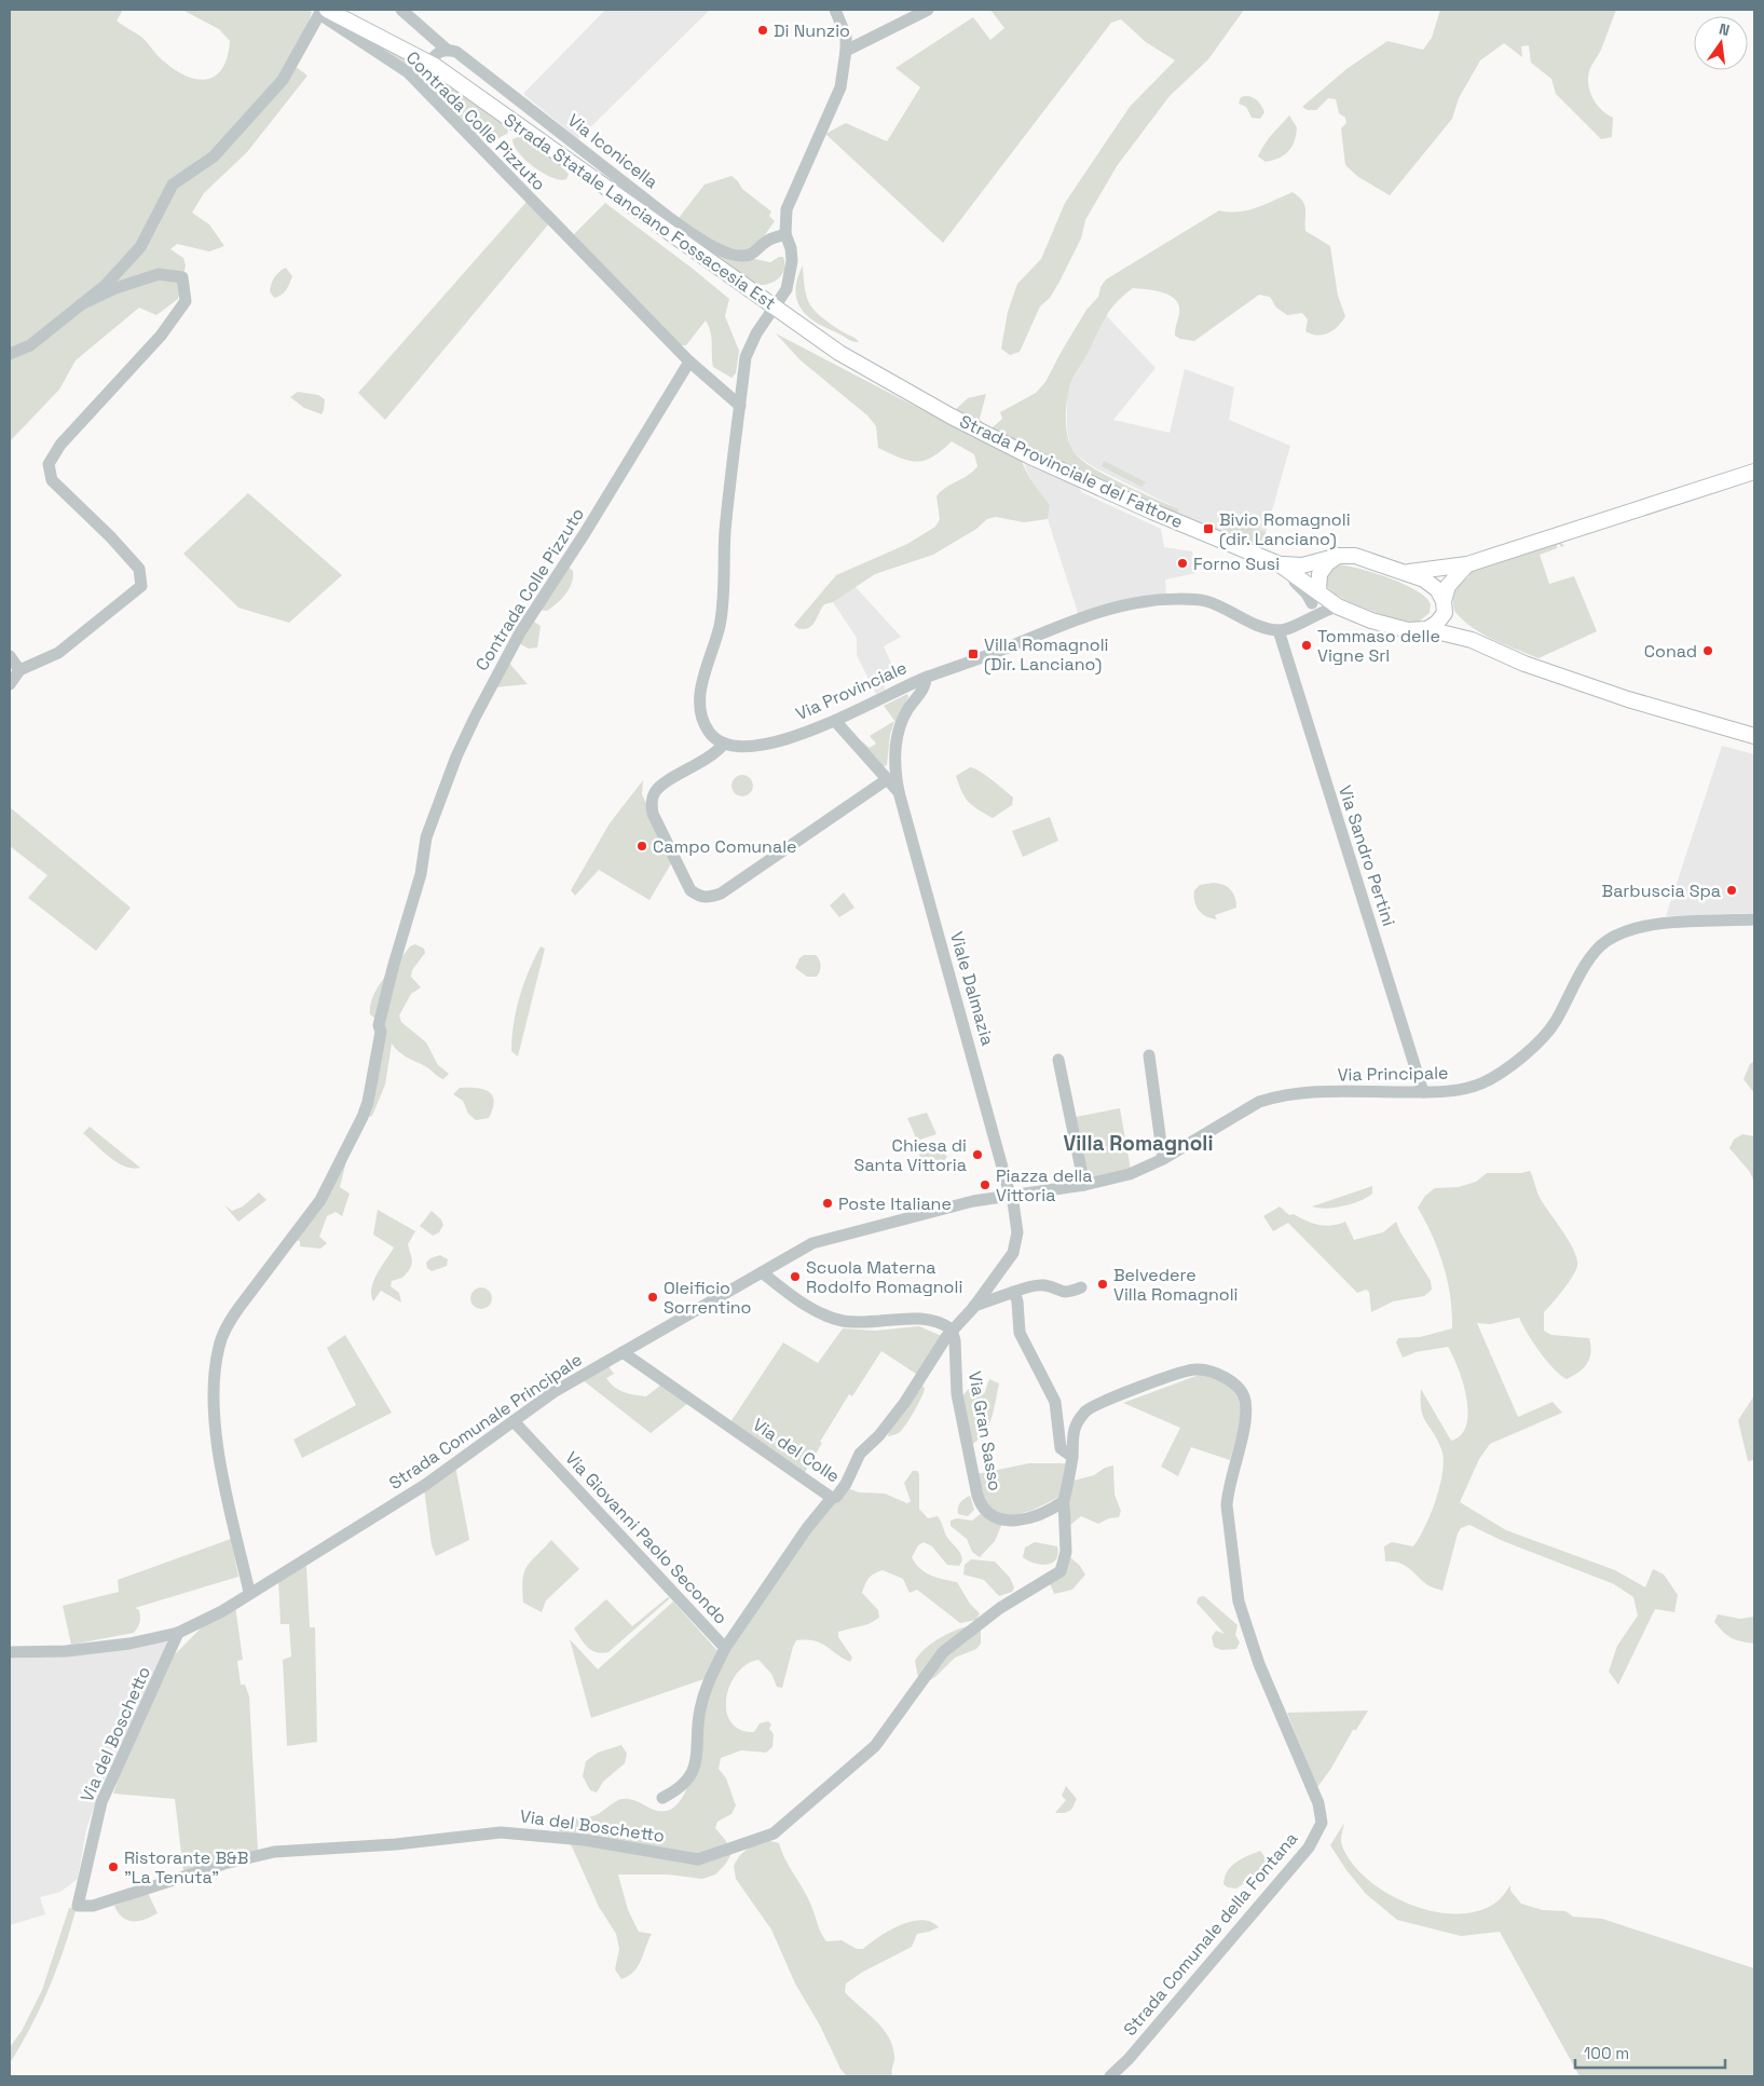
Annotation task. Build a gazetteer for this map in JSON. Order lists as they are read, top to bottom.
{
  "streets": {
    "main road": ["Strada Statale Lanciano Fossacesia Est", "Strada Provinciale del Fattore"],
    "street": [
      "Contrada Colle Pizzuto",
      "Via Iconicella",
      "Via Provinciale",
      "Via Sandro Pertini",
      "Viale Dalmazia",
      "Via Principale",
      "Strada Comunale Principale",
      "Via Gran Sasso",
      "Via del Colle",
      "Via Giovanni Paolo Secondo",
      "Via del Boschetto",
      "Strada Comunale della Fontana"
    ]
  },
  "crossings": [
    ["Contrada Colle Pizzuto", "Strada Statale Lanciano Fossacesia Est"],
    ["Contrada Colle Pizzuto", "Strada Comunale Principale"],
    ["Strada Statale Lanciano Fossacesia Est", "Strada Provinciale del Fattore"],
    ["Via Provinciale", "Via Sandro Pertini"],
    ["Via Provinciale", "Viale Dalmazia"],
    ["Via Sandro Pertini", "Via Principale"],
    ["Viale Dalmazia", "Via Principale"],
    ["Viale Dalmazia", "Strada Comunale Principale"],
    ["Viale Dalmazia", "Via del Colle"],
    ["Via Principale", "Strada Comunale Principale"],
    ["Strada Comunale Principale", "Via del Colle"],
    ["Strada Comunale Principale", "Via Giovanni Paolo Secondo"],
    ["Strada Comunale Principale", "Via del Boschetto"],
    ["Via Gran Sasso", "Via del Colle"],
    ["Via Gran Sasso", "Via del Boschetto"]
  ],
  "districts": ["Villa Romagnoli"],
  "places": {
    "other": [
      "Di Nunzio",
      "Forno Susi",
      "Tommaso delle Vigne Srl",
      "Conad",
      "Campo Comunale",
      "Barbuscia Spa",
      "Chiesa di Santa Vittoria",
      "Piazza della Vittoria",
      "Poste Italiane",
      "Scuola Materna Rodolfo Romagnoli",
      "Belvedere Villa Romagnoli",
      "Oleificio Sorrentino",
      "Ristorante B&B \"La Tenuta\""
    ],
    "transit": ["Bivio Romagnoli (dir. Lanciano)", "Villa Romagnoli (Dir. Lanciano)"]
  },
  "scale_bar": "100 m",
  "north": "top"
}
